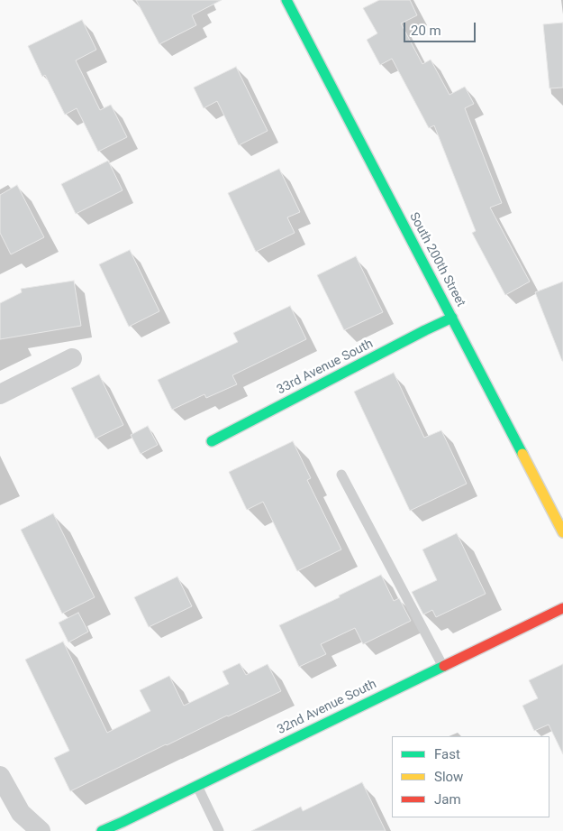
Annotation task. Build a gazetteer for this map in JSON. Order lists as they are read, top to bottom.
{
  "streets": {
    "street": ["South 200th Street", "33rd Avenue South", "32nd Avenue South"]
  },
  "crossings": [
    ["South 200th Street", "33rd Avenue South"]
  ],
  "legend": ["Fast", "Slow", "Jam"],
  "scale_bar": "20 m"
}
